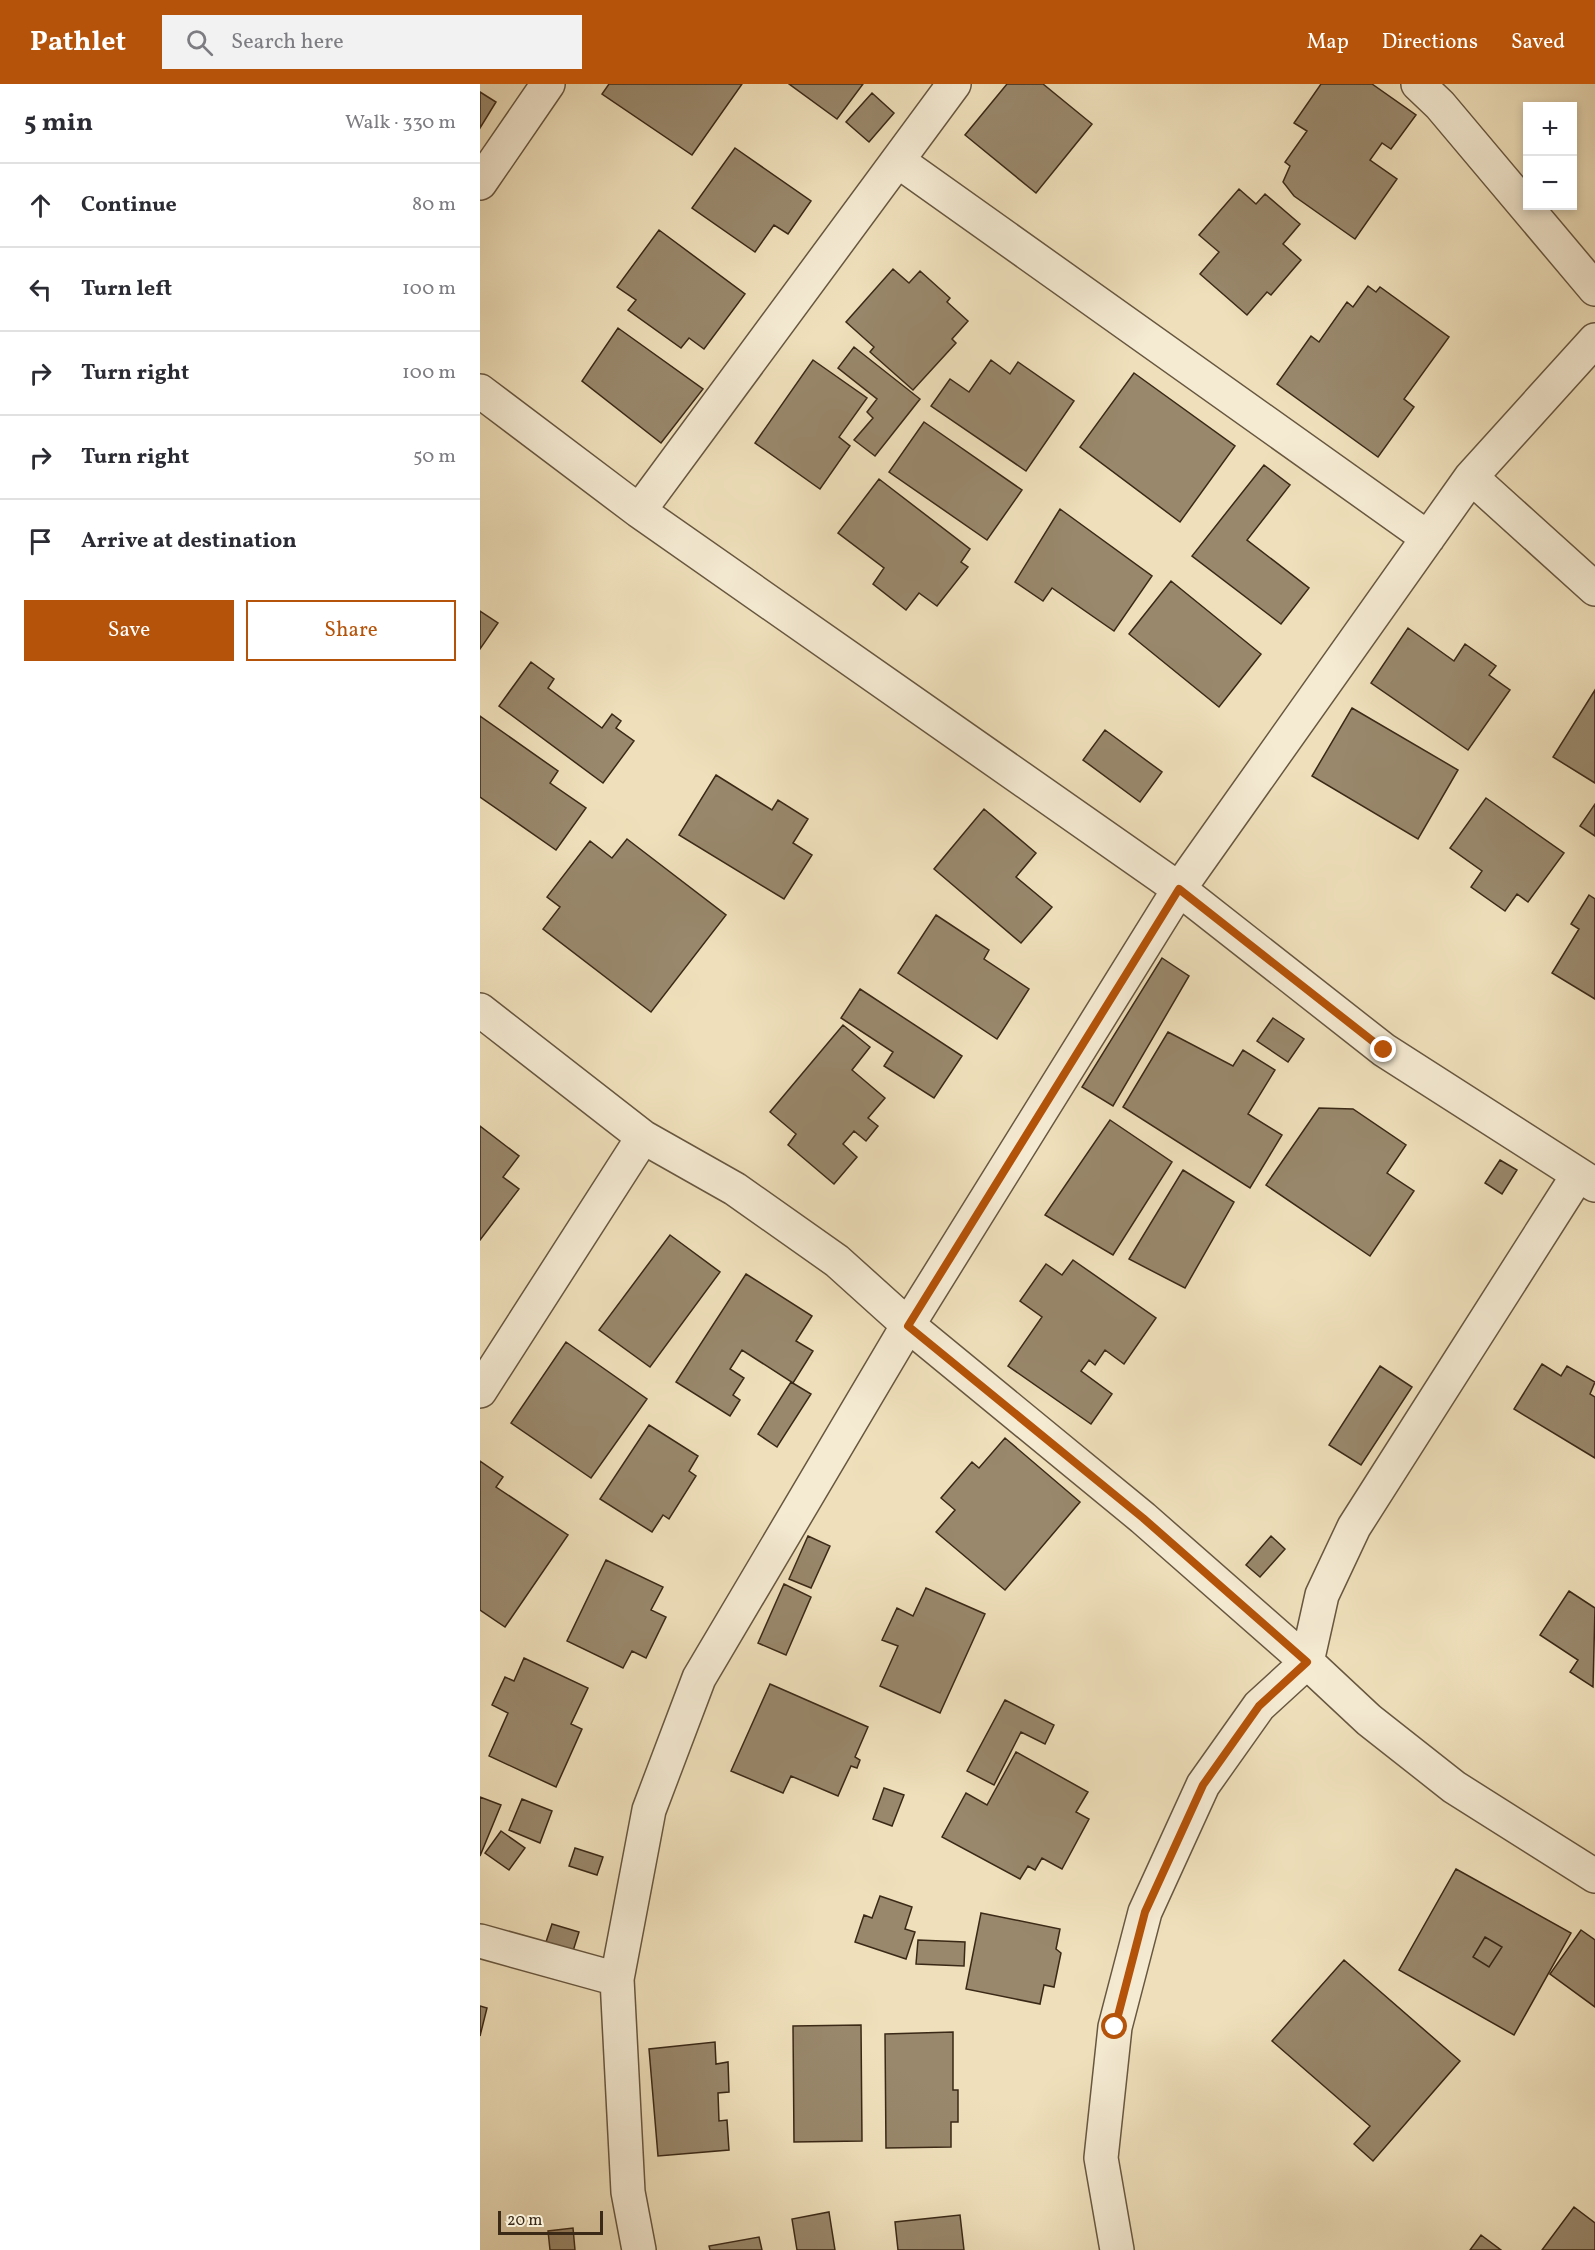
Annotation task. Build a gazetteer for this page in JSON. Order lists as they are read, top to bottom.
{
  "scale_bar": "20 m",
  "page": {
    "header": "Pathlet",
    "search": "Search here",
    "nav": ["Map", "Directions", "Saved"],
    "heading": ["5 min", "Walk · 330 m"],
    "map_buttons": ["+", "−"],
    "list": [
      ["Continue", "80 m"],
      ["Turn left", "100 m"],
      ["Turn right", "100 m"],
      ["Turn right", "50 m"],
      "Arrive at destination"
    ],
    "buttons": ["Save", "Share"],
    "scale": "20 m"
  }
}
